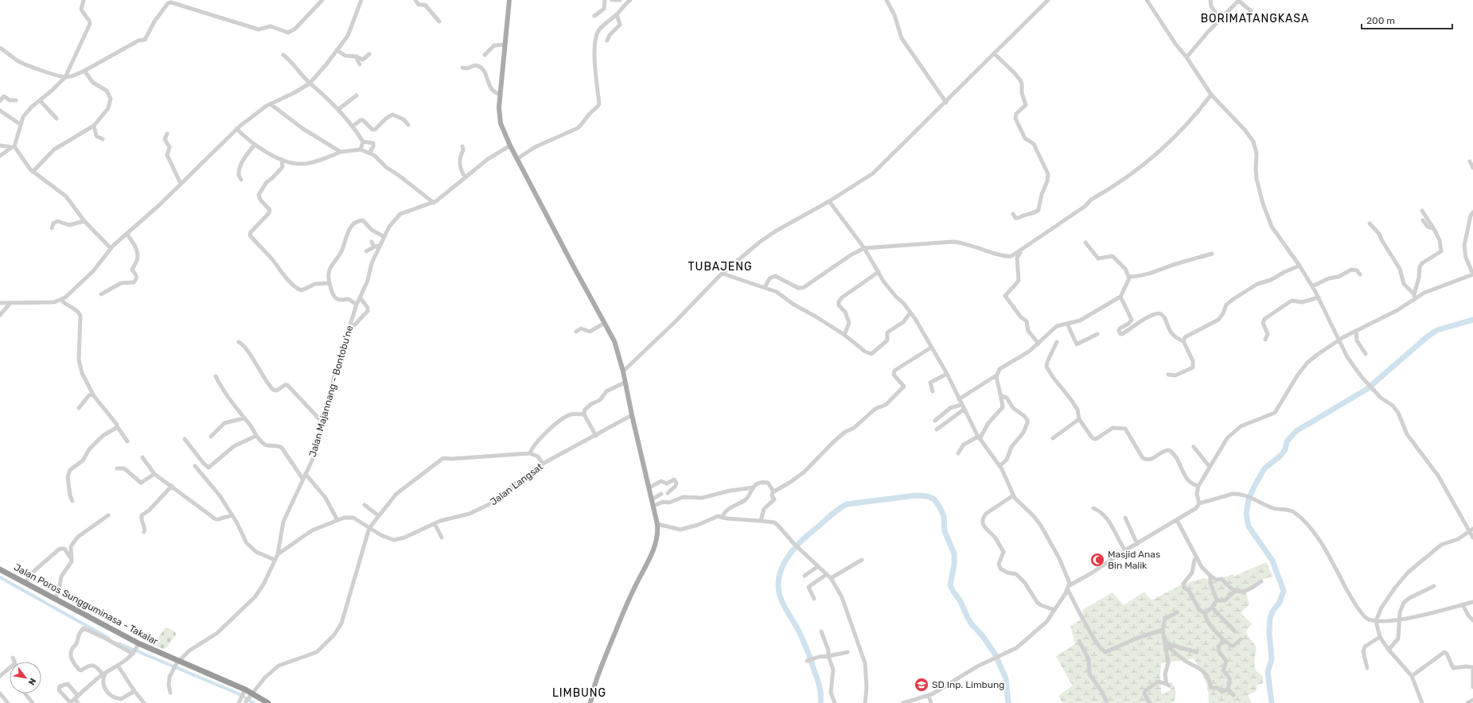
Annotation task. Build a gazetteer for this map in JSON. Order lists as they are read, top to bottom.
{
  "streets": {
    "highway": ["Jalan Poros Sungguminasa - Takalar"],
    "street": ["Jalan Majannang - Bontobu'ne", "Jalan Langsat"]
  },
  "crossings": [
    ["Jalan Majannang - Bontobu'ne", "Jalan Langsat"],
    ["Jalan Majannang - Bontobu'ne", "Jalan Poros Sungguminasa - Takalar"]
  ],
  "districts": ["BORIMATANGKASA", "TUBAJENG", "LIMBUNG"],
  "places": {
    "mosque": ["Masjid Anas Bin Malik"],
    "school or university": ["SD Inp. Limbung"]
  },
  "scale_bar": "200 m",
  "north": "bottom right"
}
